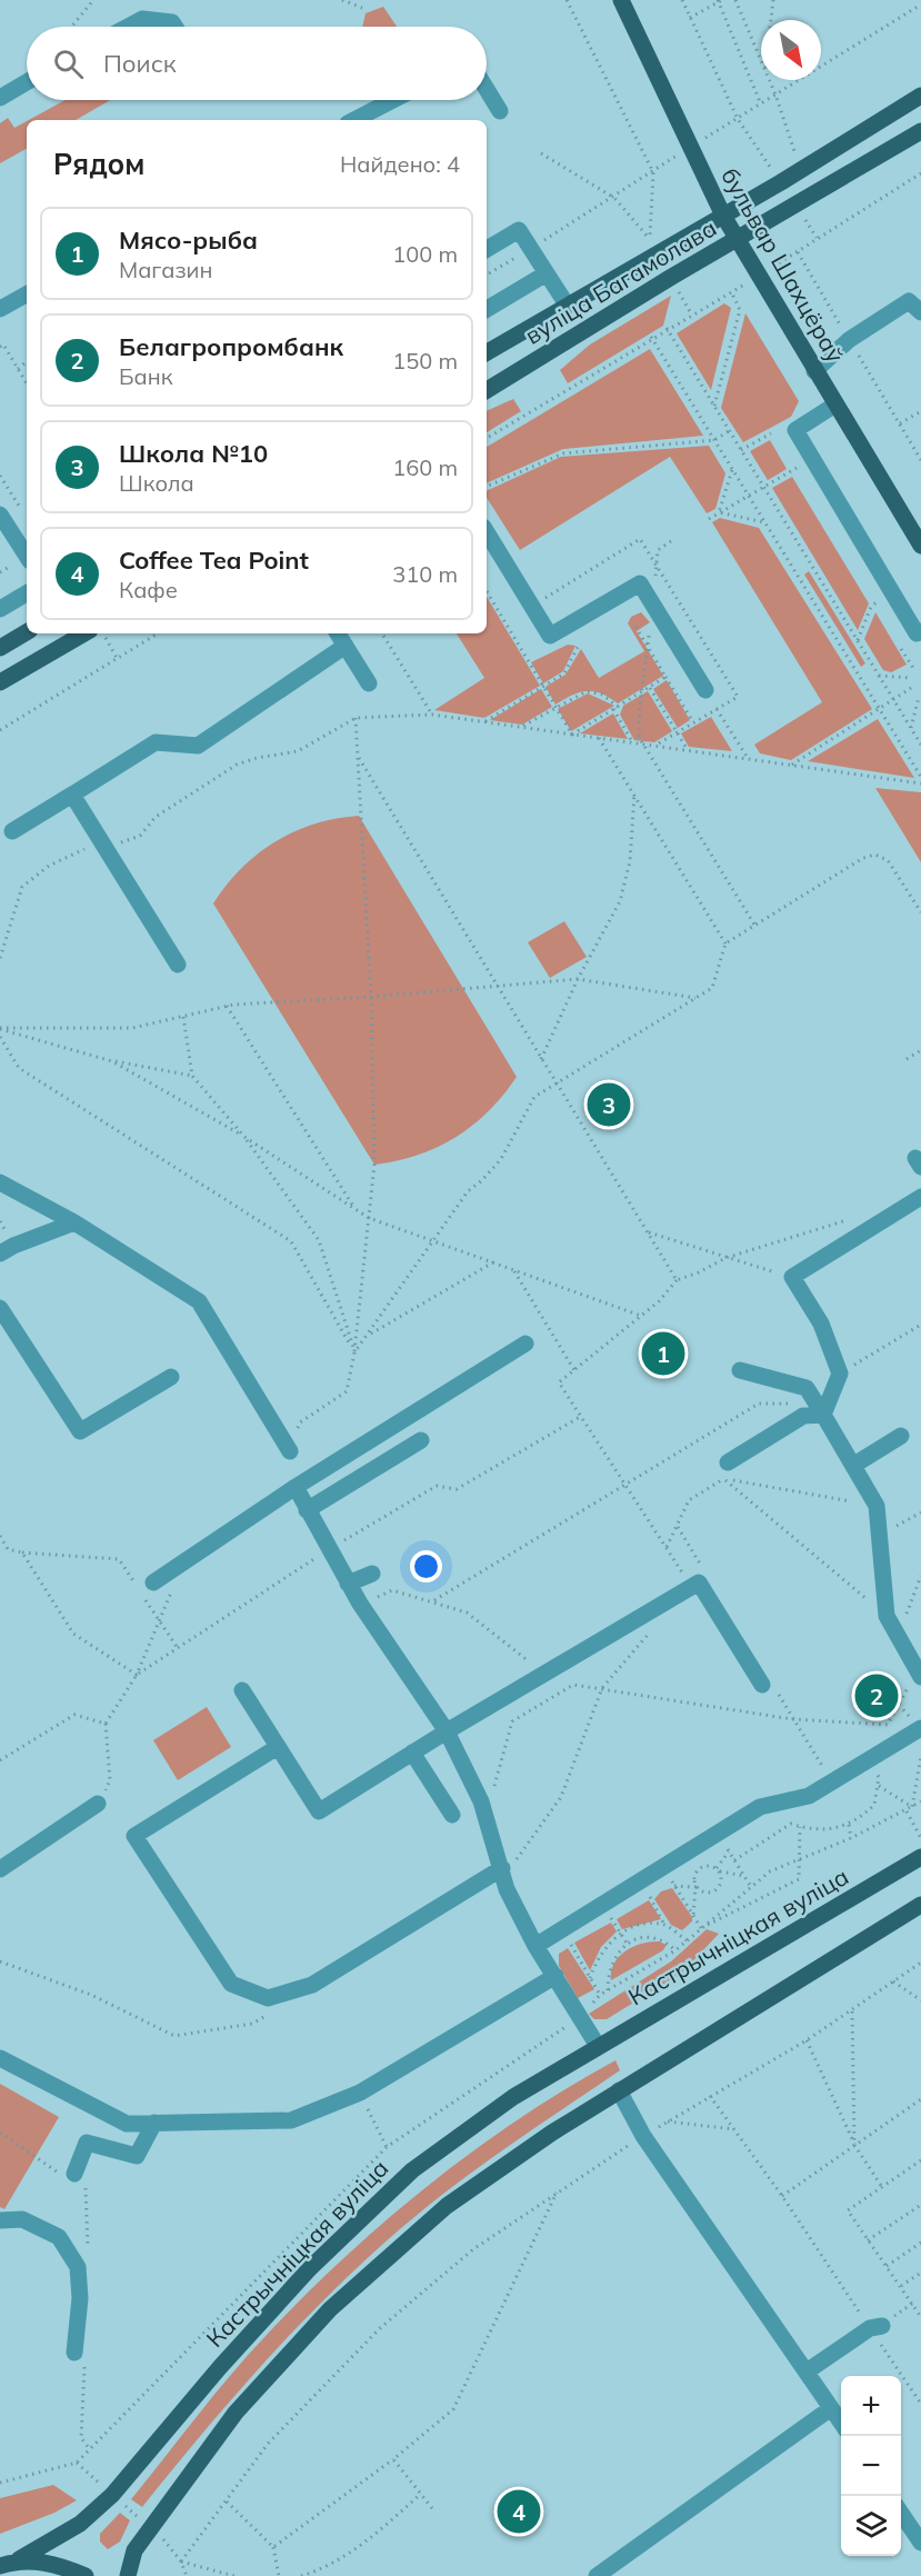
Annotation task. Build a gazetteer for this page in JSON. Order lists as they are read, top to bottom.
{
  "streets": {
    "main road": ["бульвар Шахцёраў", "вуліца Багамолава", "Кастрычніцкая вуліца"]
  },
  "crossings": [
    ["бульвар Шахцёраў", "вуліца Багамолава"]
  ],
  "north": "bottom right",
  "page": {
    "search": "Поиск",
    "heading": ["Рядом", "Найдено: 4"],
    "list": [
      {
        "mark": "1",
        "name": "Мясо-рыба",
        "note": "Магазин",
        "value": "100 m"
      },
      {
        "mark": "2",
        "name": "Белагропромбанк",
        "note": "Банк",
        "value": "150 m"
      },
      {
        "mark": "3",
        "name": "Школа №10",
        "note": "Школа",
        "value": "160 m"
      },
      {
        "mark": "4",
        "name": "Coffee Tea Point",
        "note": "Кафе",
        "value": "310 m"
      }
    ],
    "pins": [
      "3",
      "1",
      "2",
      "4"
    ],
    "map_buttons": ["+", "−"]
  }
}
